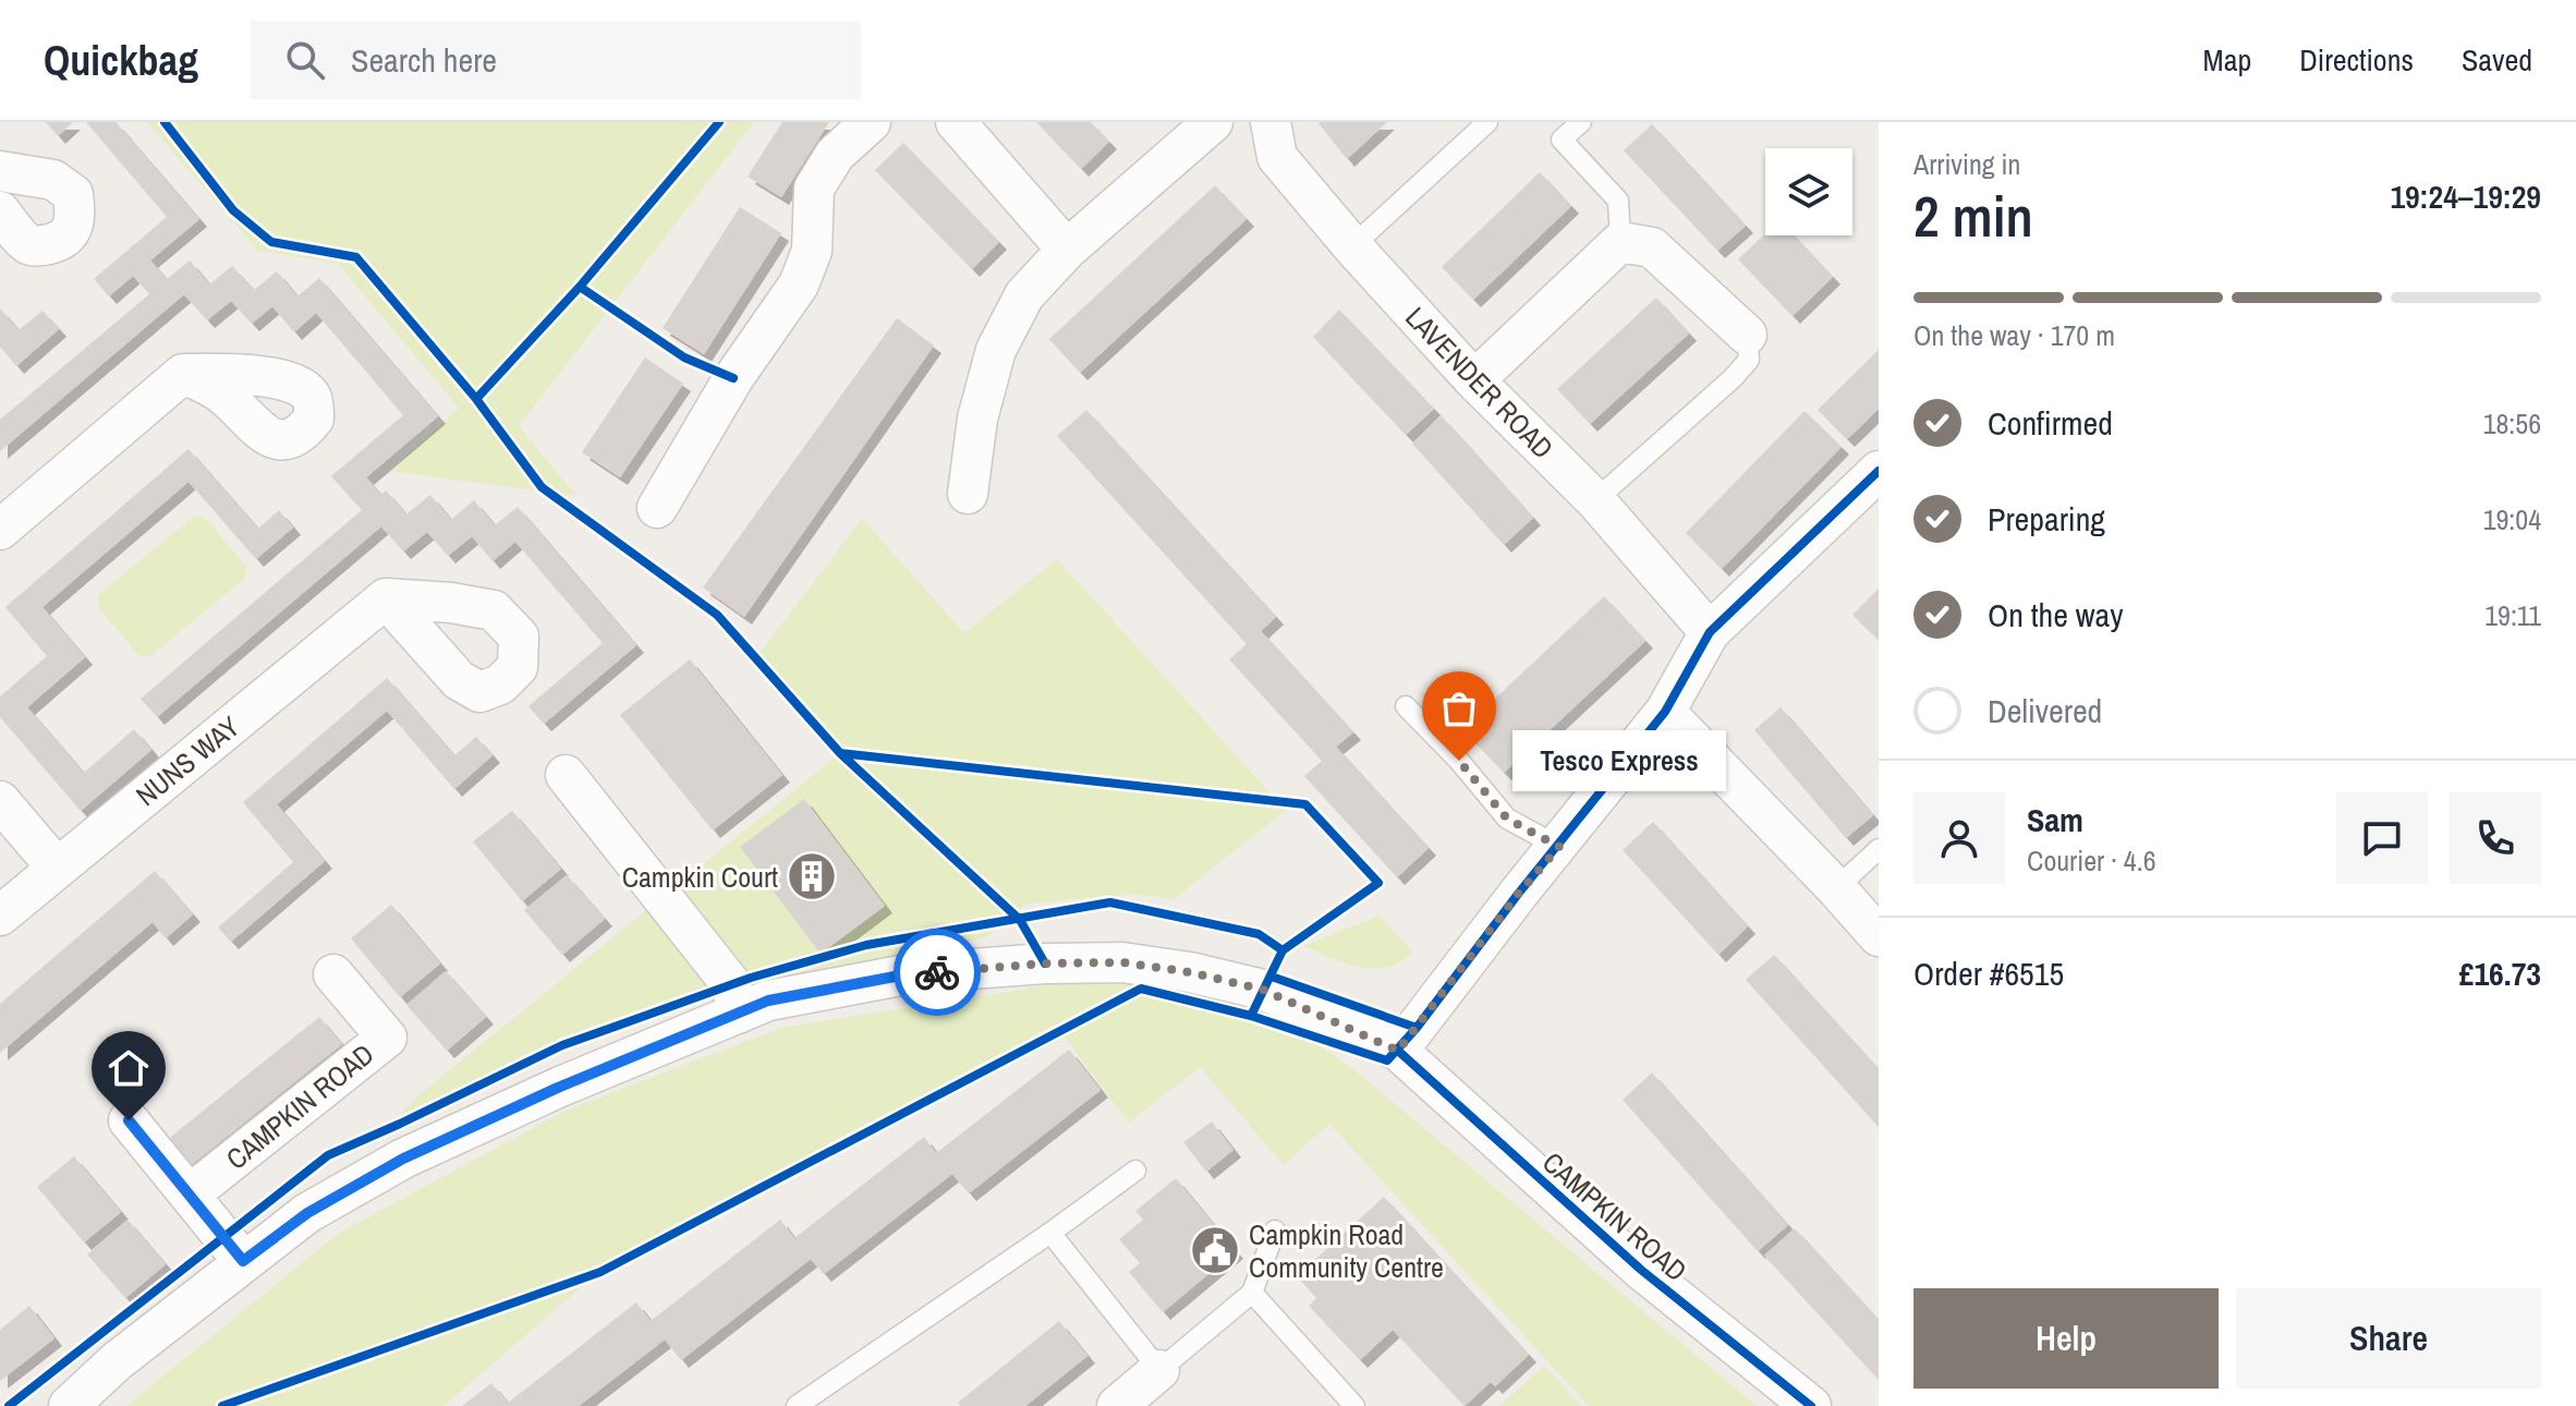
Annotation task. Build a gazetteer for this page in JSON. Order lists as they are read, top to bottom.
{
  "streets": {
    "street": ["LAVENDER ROAD", "NUNS WAY", "CAMPKIN ROAD"]
  },
  "places": {
    "other": ["Tesco Express"],
    "building": ["Campkin Court"],
    "public building": ["Campkin Road Community Centre"]
  },
  "page": {
    "header": "Quickbag",
    "search": "Search here",
    "nav": ["Map", "Directions", "Saved"],
    "heading": ["2 min", "Arriving in", "19:24–19:29"],
    "panel": [
      "Sam",
      "Courier · 4.6",
      "Order #6515",
      "£16.73"
    ],
    "bar": "On the way · 170 m",
    "list": [
      ["Confirmed", "18:56"],
      ["Preparing", "19:04"],
      ["On the way", "19:11"],
      "Delivered"
    ],
    "bubble": "Tesco Express",
    "buttons": ["Help", "Share"]
  }
}
